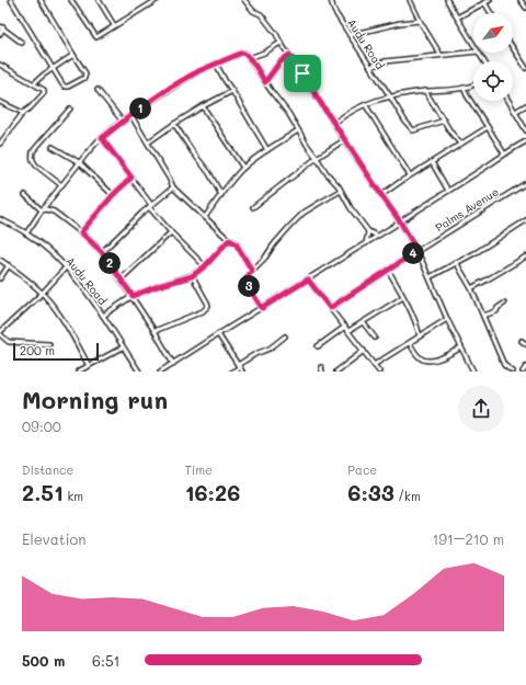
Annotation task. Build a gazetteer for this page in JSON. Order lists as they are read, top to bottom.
{
  "streets": {
    "street": ["Audu Road", "Palms Avenue"]
  },
  "scale_bar": "200 m",
  "north": "top right",
  "page": {
    "pins": [
      "1",
      "4",
      "2",
      "3"
    ],
    "scale": "200 m",
    "heading": ["Morning run", "09:00"],
    "stats": [
      ["Distance", "2.51 km"],
      ["Time", "16:26"],
      ["Pace", "6:33 /km"]
    ],
    "chart": ["Elevation", "191–210 m"],
    "list": [
      {
        "name": "500 m",
        "note": "6:51"
      }
    ]
  }
}
